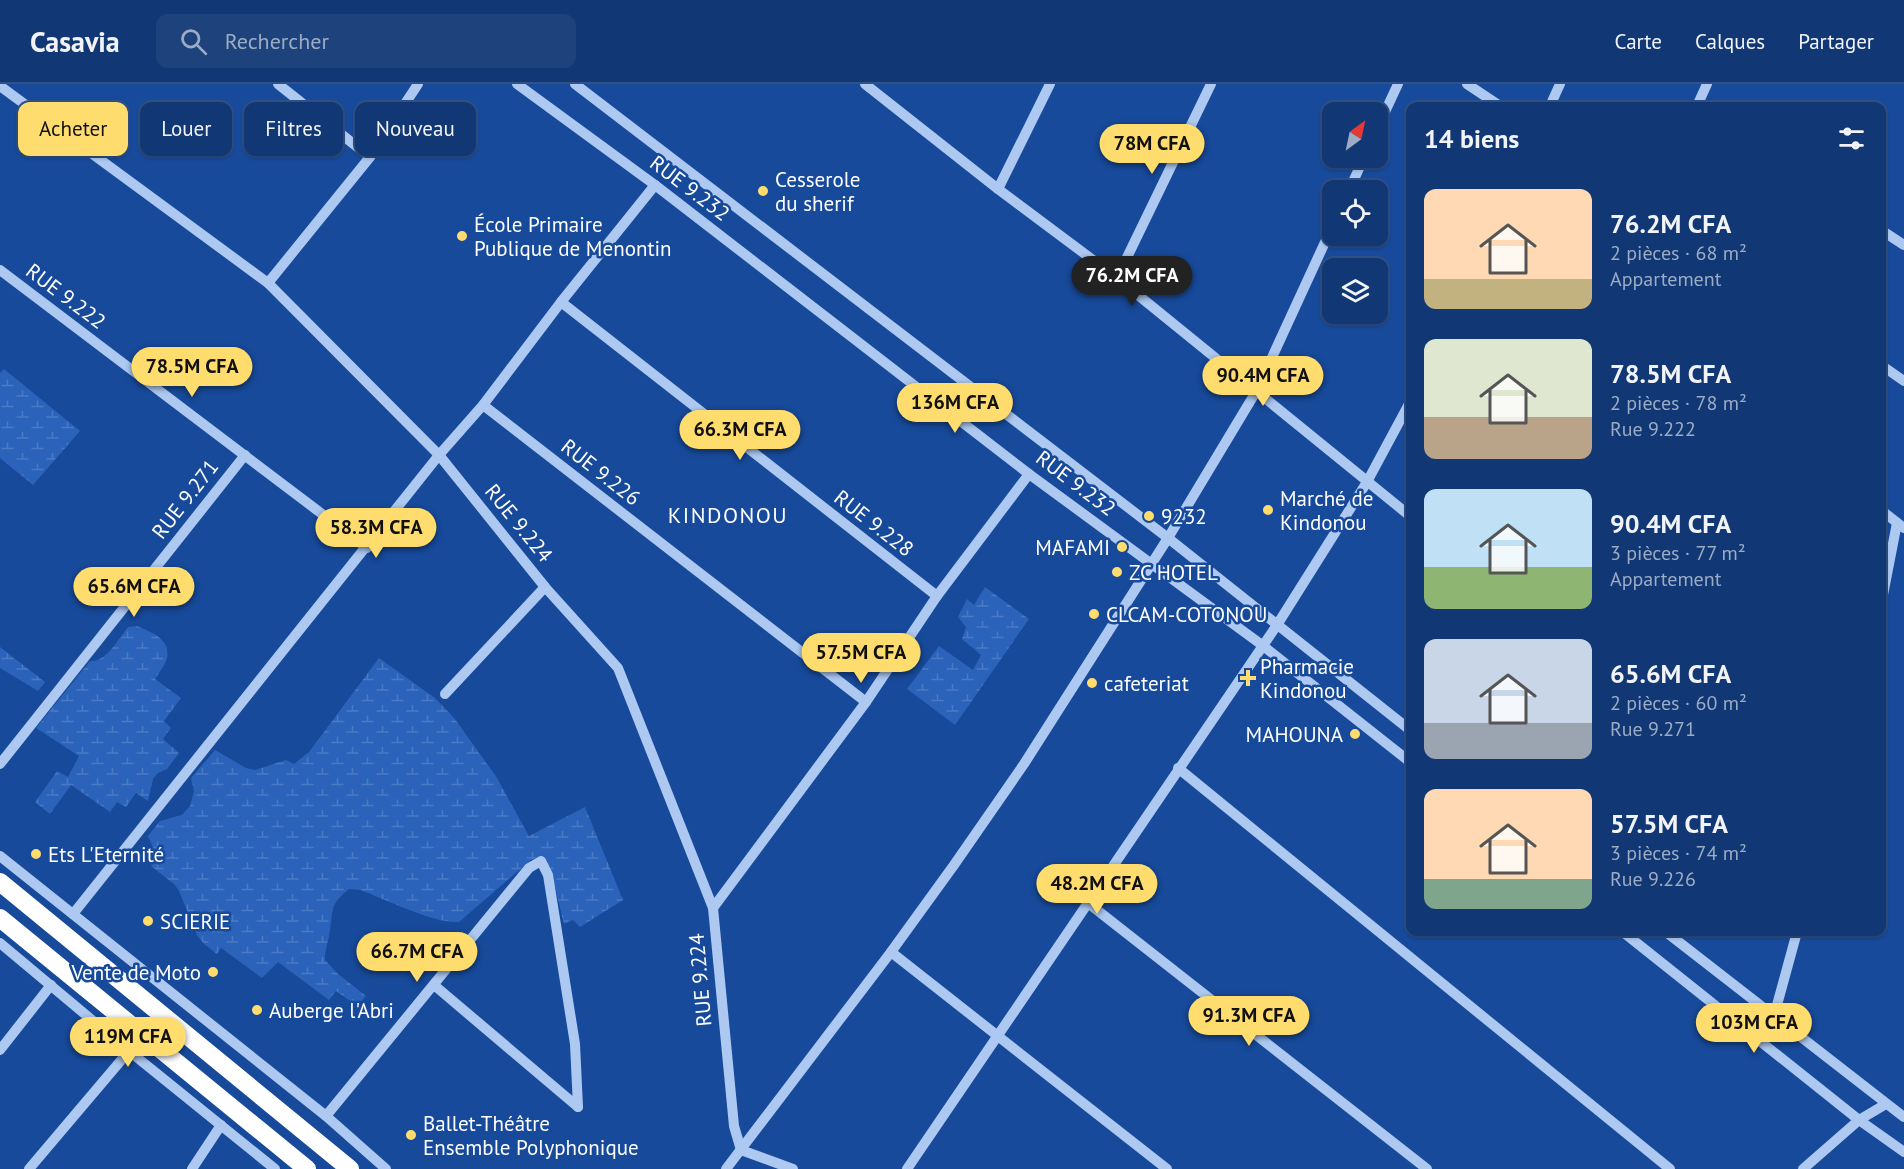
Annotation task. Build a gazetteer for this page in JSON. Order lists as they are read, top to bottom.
{
  "streets": {
    "street": [
      "RUE 9.232",
      "RUE 9.222",
      "RUE 9.226",
      "RUE 9.271",
      "RUE 9.224",
      "RUE 9.228"
    ]
  },
  "crossings": [
    ["RUE 9.222", "RUE 9.271"]
  ],
  "districts": ["KINDONOU"],
  "places": {
    "other": [
      "Cesserole du sherif",
      "École Primaire Publique de Menontin",
      "Marché de Kindonou",
      "9232",
      "MAFAMI",
      "ZC HOTEL",
      "CLCAM-COTONOU",
      "cafeteriat",
      "MAHOUNA",
      "Ets L'Eternité",
      "SCIERIE",
      "Vente de Moto",
      "Auberge l'Abri",
      "Ballet-Théâtre Ensemble Polyphonique"
    ],
    "health": ["Pharmacie Kindonou"]
  },
  "north": "top right",
  "page": {
    "header": "Casavia",
    "search": "Rechercher",
    "nav": ["Carte", "Calques", "Partager"],
    "chip": [
      "Acheter",
      "Louer",
      "Filtres",
      "Nouveau"
    ],
    "heading": "14 biens",
    "price": [
      "78M CFA",
      "76.2M CFA",
      "78.5M CFA",
      "90.4M CFA",
      "136M CFA",
      "66.3M CFA",
      "58.3M CFA",
      "65.6M CFA",
      "57.5M CFA",
      "48.2M CFA",
      "66.7M CFA",
      "91.3M CFA",
      "103M CFA",
      "119M CFA"
    ],
    "list": [
      {
        "name": "76.2M CFA",
        "note": "2 pièces · 68 m² · Appartement"
      },
      {
        "name": "78.5M CFA",
        "note": "2 pièces · 78 m² · Rue 9.222"
      },
      {
        "name": "90.4M CFA",
        "note": "3 pièces · 77 m² · Appartement"
      },
      {
        "name": "65.6M CFA",
        "note": "2 pièces · 60 m² · Rue 9.271"
      },
      {
        "name": "57.5M CFA",
        "note": "3 pièces · 74 m² · Rue 9.226"
      }
    ]
  }
}
